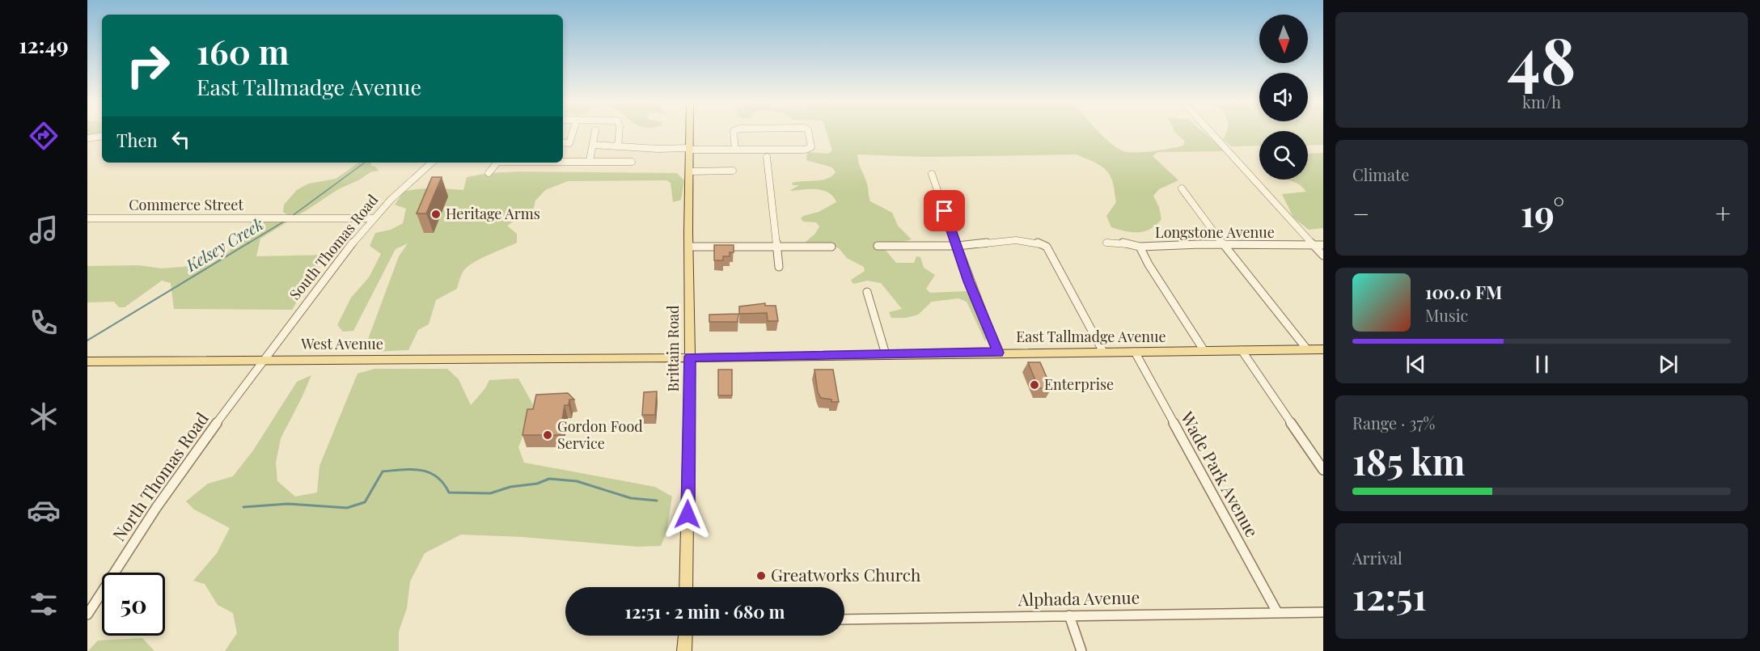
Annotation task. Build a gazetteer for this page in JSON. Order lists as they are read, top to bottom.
{
  "streets": {
    "main road": ["East Tallmadge Avenue", "West Avenue", "Brittain Road"],
    "street": [
      "Commerce Street",
      "Longstone Avenue",
      "South Thomas Road",
      "Wade Park Avenue",
      "North Thomas Road",
      "Alphada Avenue"
    ]
  },
  "crossings": [
    ["Commerce Street", "South Thomas Road"],
    ["South Thomas Road", "West Avenue"],
    ["South Thomas Road", "North Thomas Road"],
    ["East Tallmadge Avenue", "West Avenue"],
    ["East Tallmadge Avenue", "Brittain Road"],
    ["East Tallmadge Avenue", "Wade Park Avenue"],
    ["West Avenue", "North Thomas Road"],
    ["Wade Park Avenue", "Alphada Avenue"]
  ],
  "water": ["Kelsey Creek"],
  "places": [
    "Heritage Arms",
    "Enterprise",
    "Gordon Food Service",
    "Greatworks Church"
  ],
  "north": "bottom",
  "page": {
    "tabs": "12:49",
    "tile": [
      ["48", "km/h"],
      "Climate",
      ["Range · 37%", "185 km"],
      ["Arrival", "12:51"]
    ],
    "turn": ["160 m", "East Tallmadge Avenue"],
    "then": "Then",
    "heat": ["−", "19°", "+"],
    "song": ["100.0 FM", "Music"],
    "limit": "50",
    "trip": "12:51 · 2 min · 680 m"
  }
}
